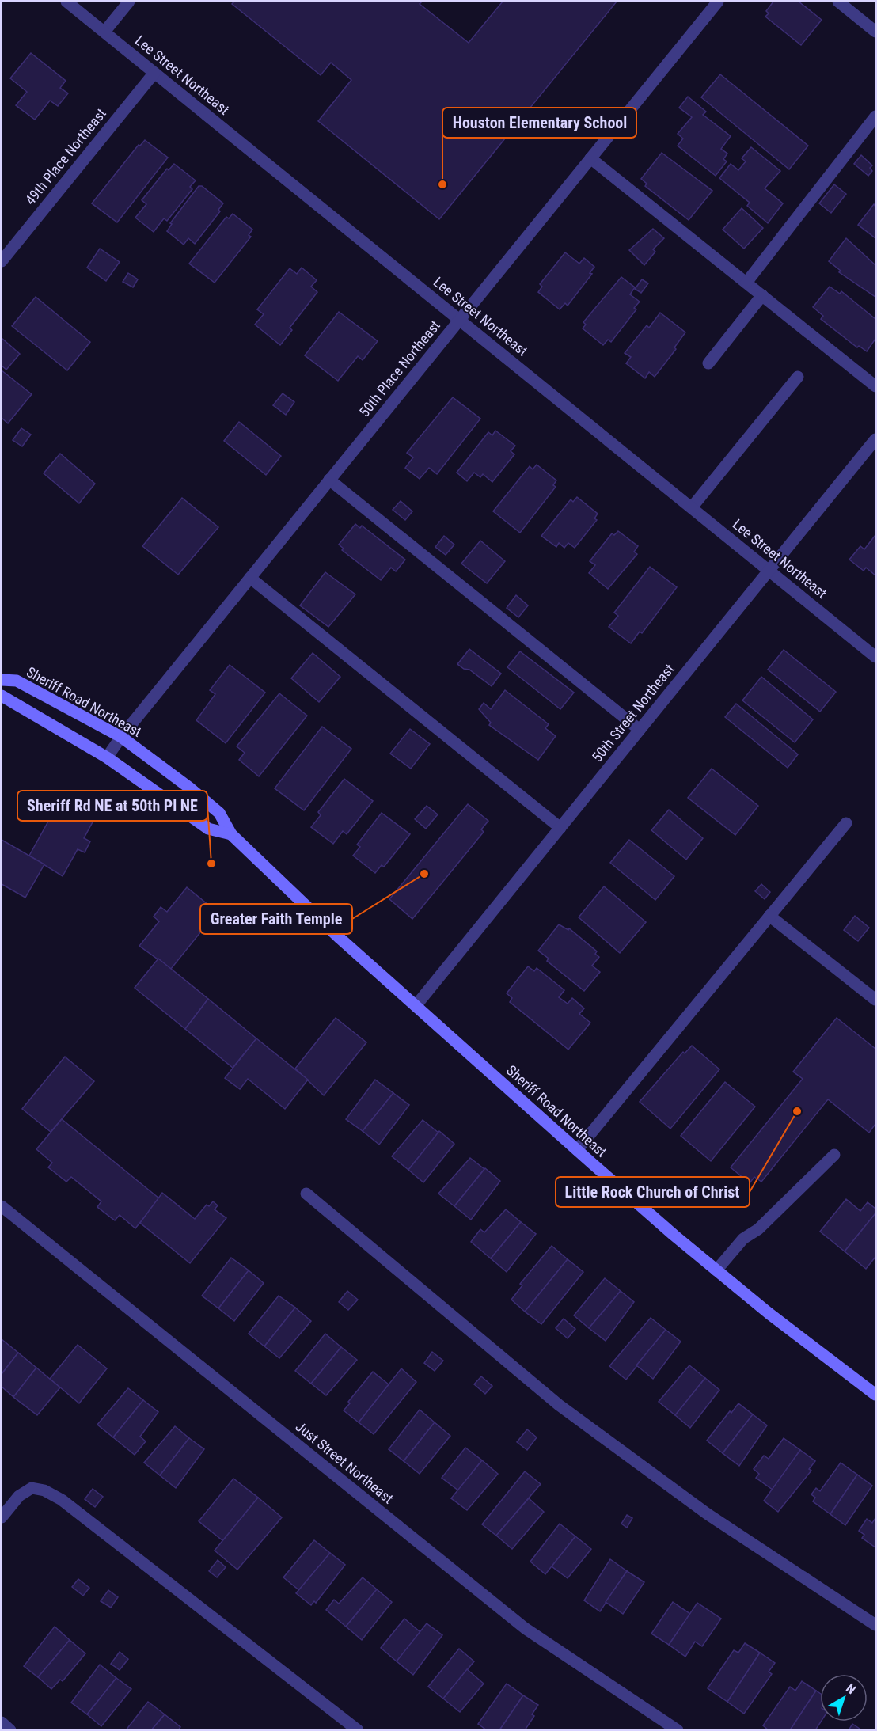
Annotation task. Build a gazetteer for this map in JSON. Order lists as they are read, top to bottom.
{
  "streets": {
    "main road": ["Sheriff Road Northeast"],
    "street": [
      "Lee Street Northeast",
      "49th Place Northeast",
      "50th Place Northeast",
      "50th Street Northeast",
      "Just Street Northeast"
    ]
  },
  "crossings": [
    ["Lee Street Northeast", "49th Place Northeast"],
    ["Lee Street Northeast", "50th Place Northeast"],
    ["Lee Street Northeast", "50th Street Northeast"],
    ["50th Place Northeast", "Sheriff Road Northeast"],
    ["Sheriff Road Northeast", "50th Street Northeast"]
  ],
  "places": [
    "Houston Elementary School",
    "Sheriff Rd NE at 50th Pl NE",
    "Greater Faith Temple",
    "Little Rock Church of Christ"
  ],
  "north": "top right"
}
